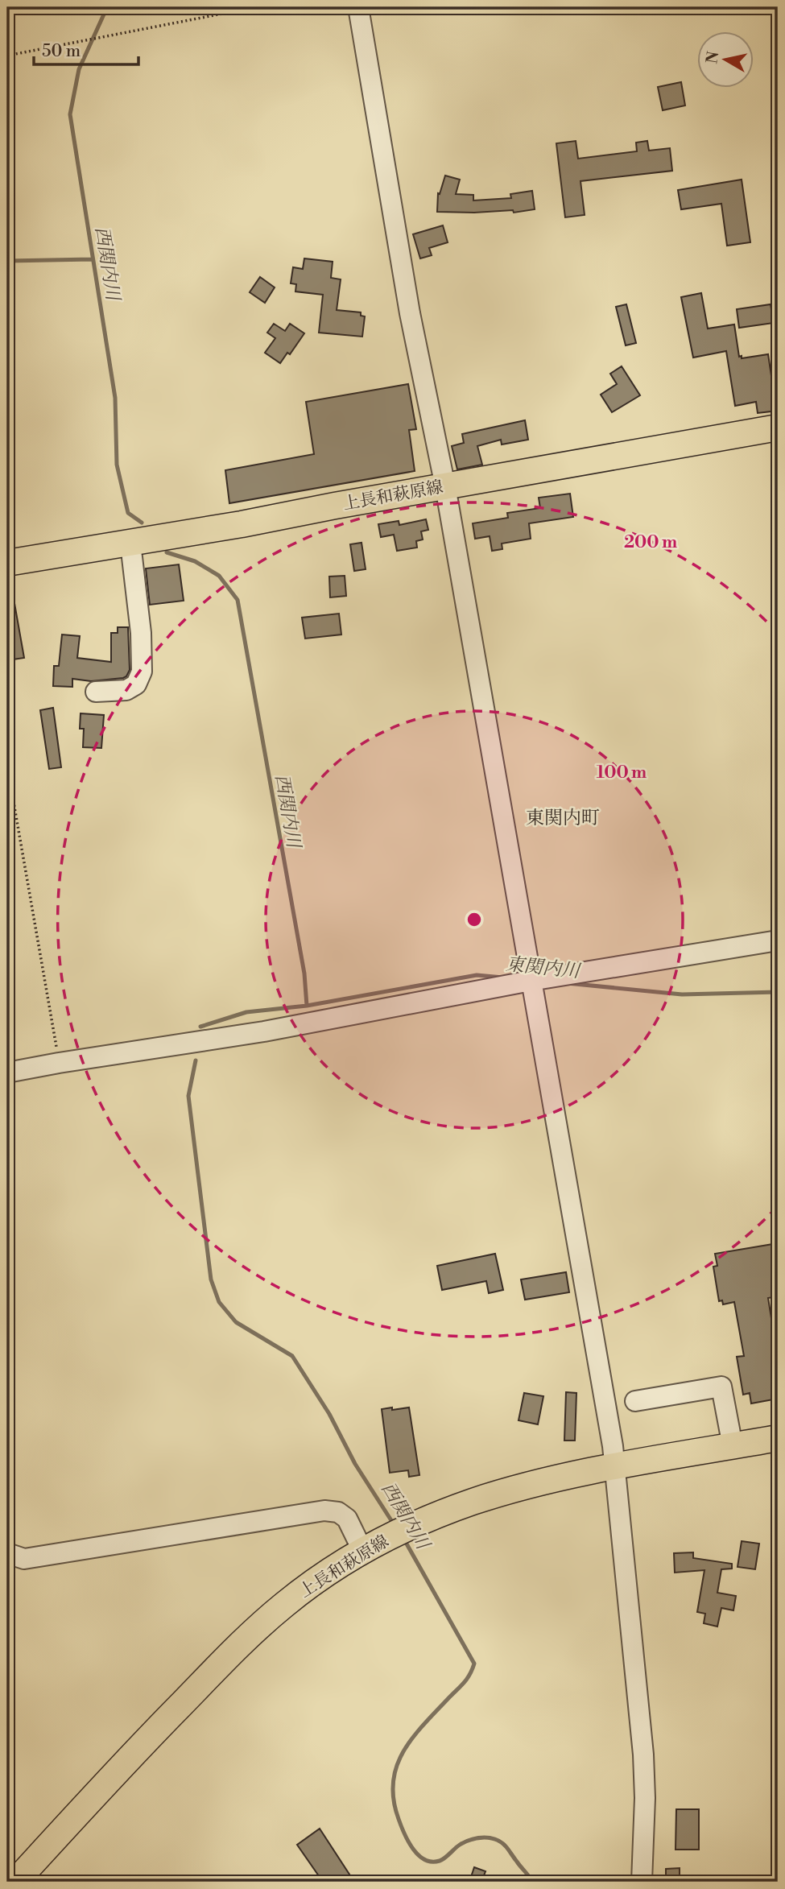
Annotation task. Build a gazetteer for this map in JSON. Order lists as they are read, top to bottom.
{
  "streets": {
    "main road": ["上長和萩原線"]
  },
  "districts": ["東関内町"],
  "water": ["西関内川", "東関内川"],
  "scale_bar": "50 m",
  "north": "left",
  "rings": ["200 m", "100 m"]
}
